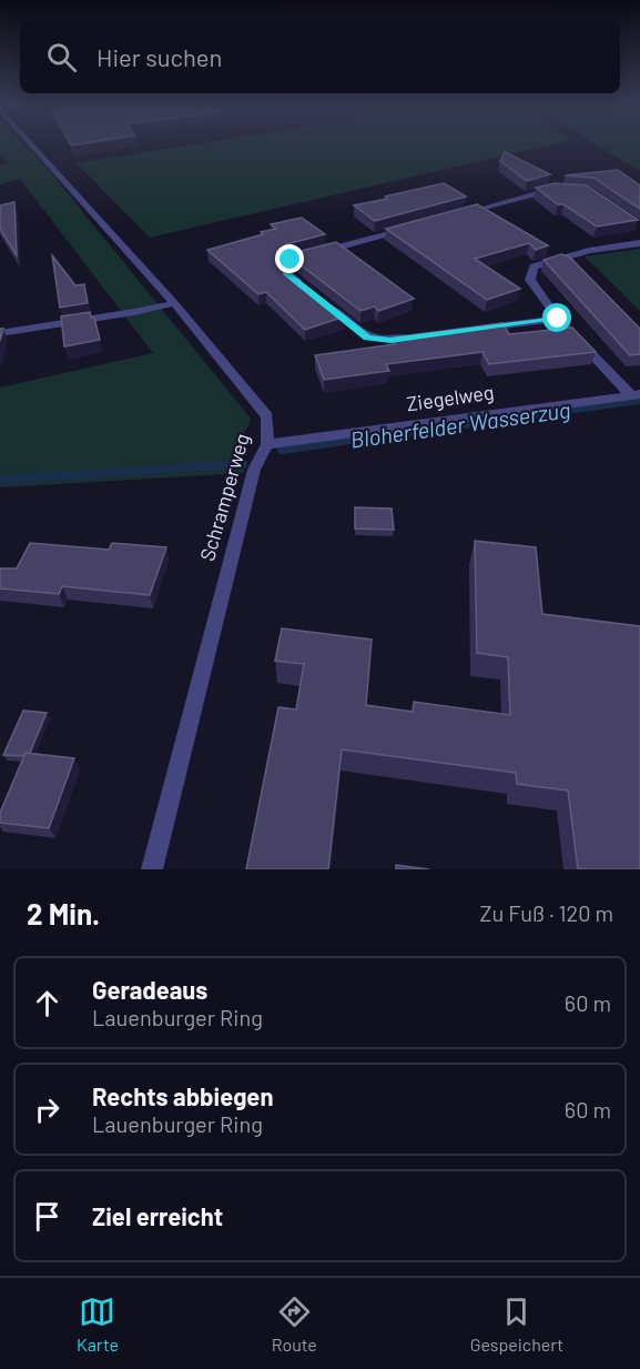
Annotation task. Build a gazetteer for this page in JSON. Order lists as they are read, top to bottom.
{
  "streets": {
    "street": ["Ziegelweg", "Schramperweg"]
  },
  "crossings": [
    ["Ziegelweg", "Schramperweg"]
  ],
  "water": ["Bloherfelder Wasserzug"],
  "page": {
    "search": "Hier suchen",
    "heading": ["2 Min.", "Zu Fuß · 120 m"],
    "list": [
      ["Geradeaus", "Lauenburger Ring", "60 m"],
      ["Rechts abbiegen", "Lauenburger Ring", "60 m"],
      "Ziel erreicht"
    ],
    "nav": ["Karte", "Route", "Gespeichert"]
  }
}
